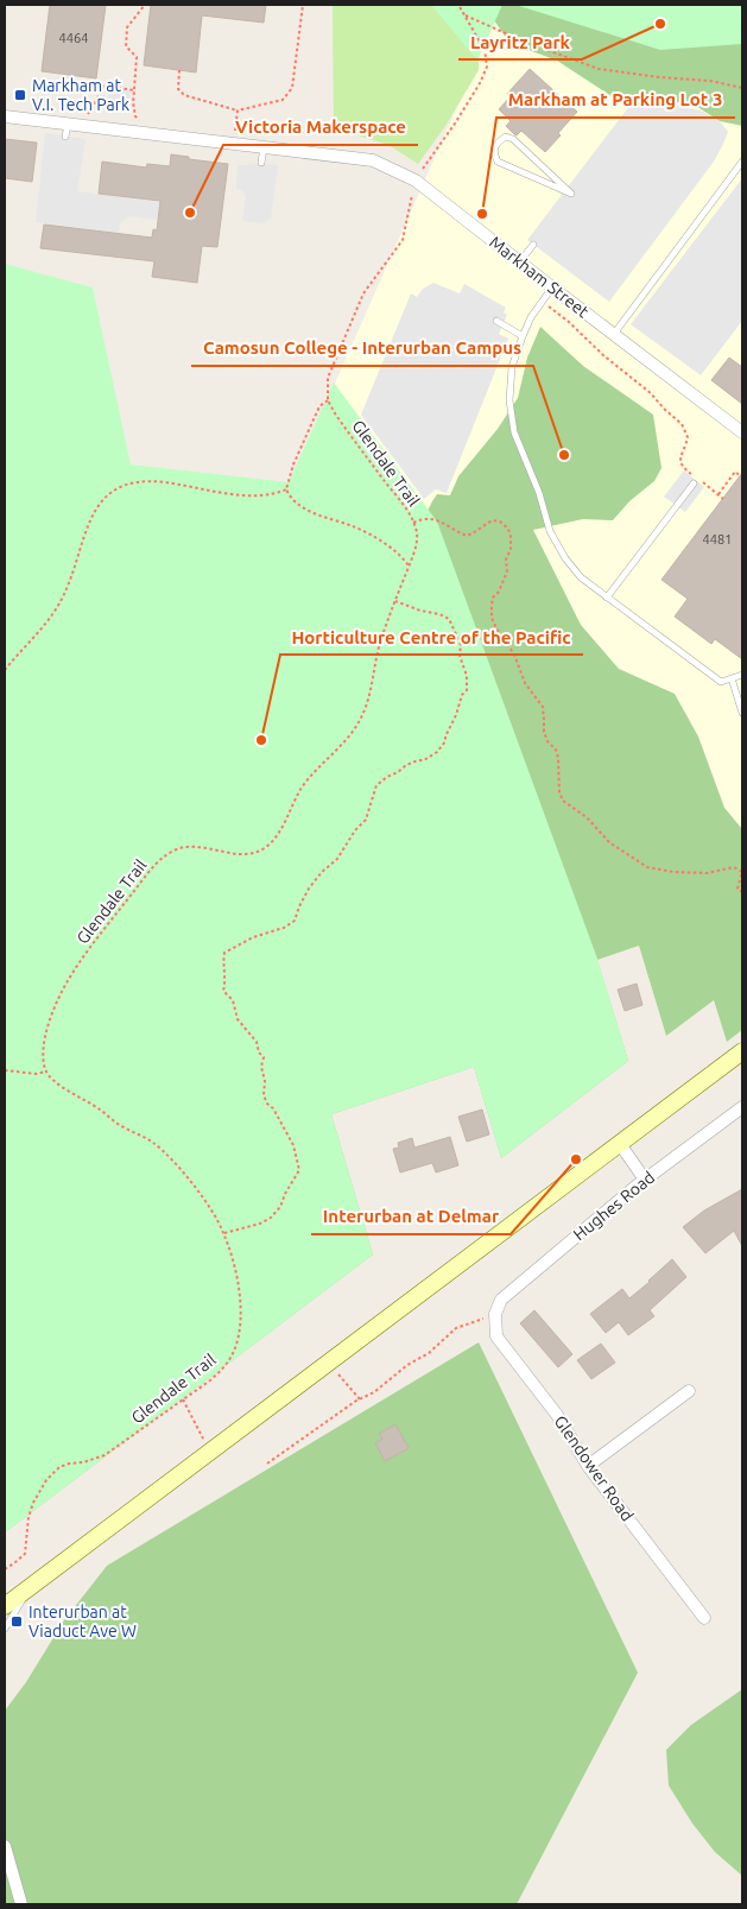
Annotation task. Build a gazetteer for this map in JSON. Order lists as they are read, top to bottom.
{
  "streets": {
    "street": ["Markham Street", "Hughes Road", "Glendower Road"],
    "path": ["Glendale Trail"]
  },
  "crossings": [
    ["Hughes Road", "Glendower Road"]
  ],
  "places": {
    "other": [
      "Layritz Park",
      "Victoria Makerspace",
      "Markham at Parking Lot 3",
      "Camosun College - Interurban Campus",
      "Horticulture Centre of the Pacific",
      "Interurban at Delmar"
    ],
    "transit": ["Markham at V.I. Tech Park", "Interurban at Viaduct Ave W"]
  },
  "house_numbers": ["4464", "4481"]
}
